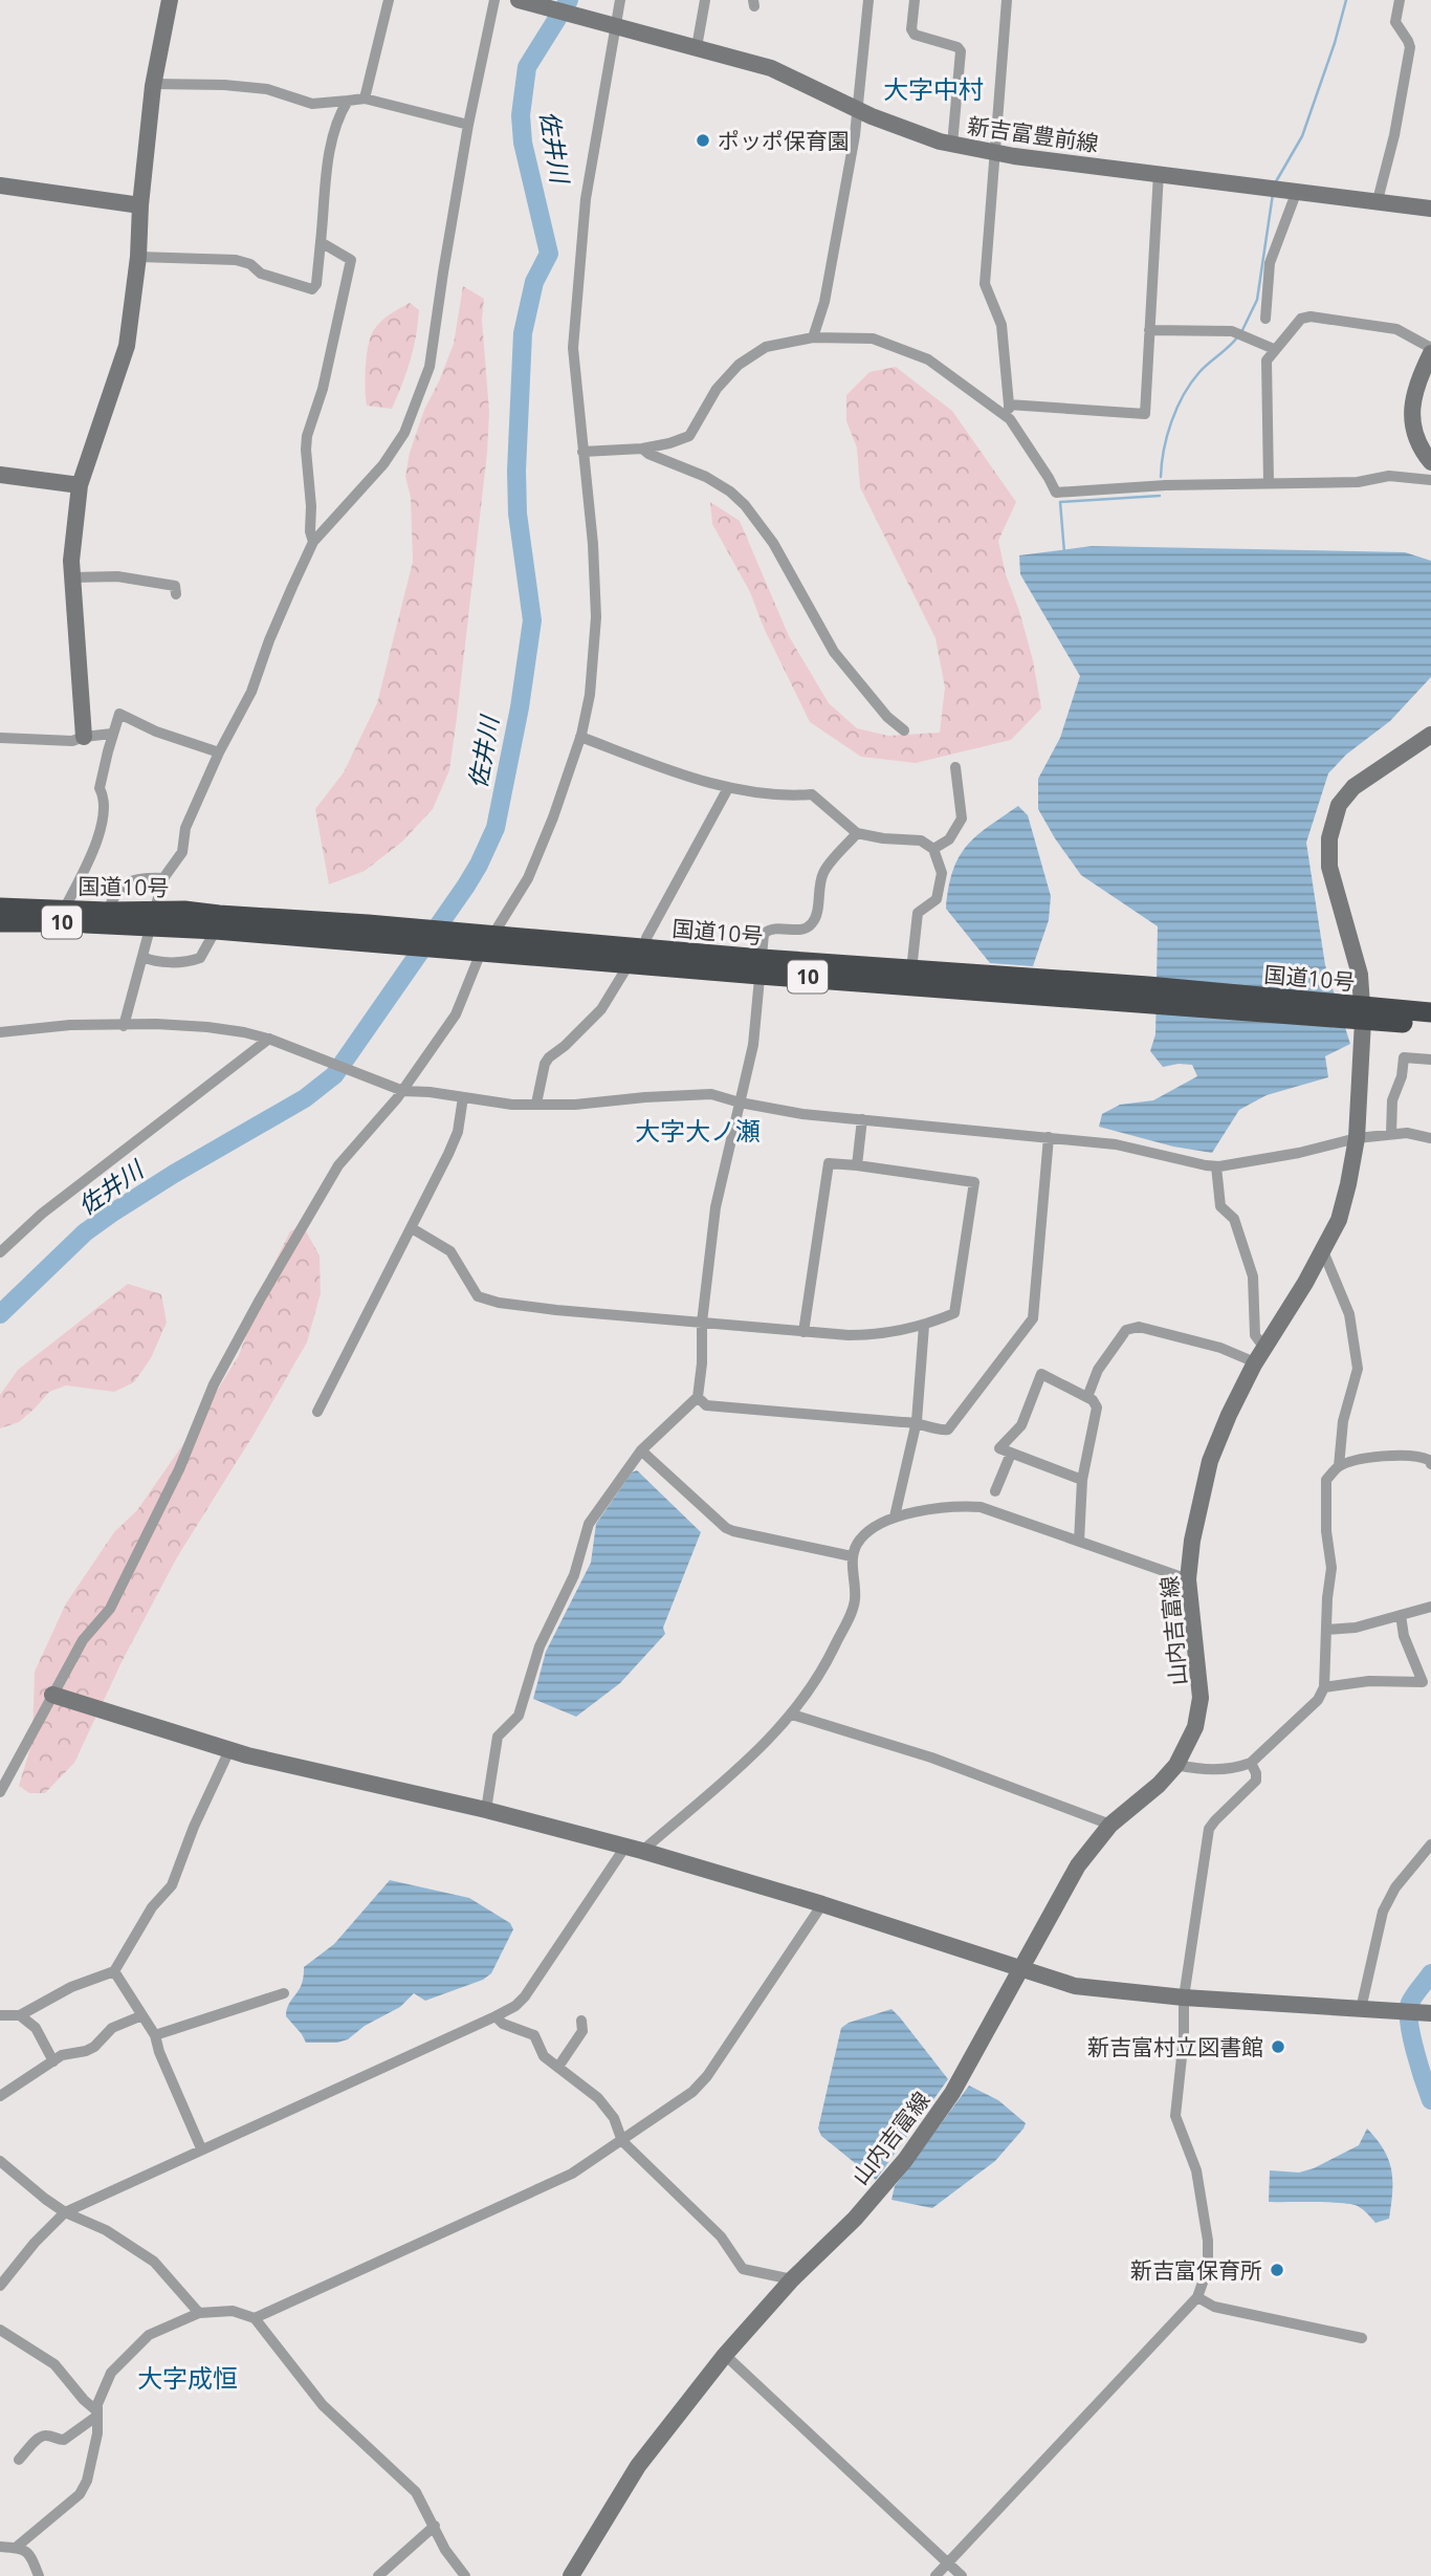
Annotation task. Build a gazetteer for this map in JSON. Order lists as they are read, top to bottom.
{
  "streets": {
    "highway": ["国道10号", "10"],
    "main road": ["新吉富豊前線", "山内吉富線"]
  },
  "crossings": [
    ["国道10号", "山内吉富線"]
  ],
  "districts": ["大字中村", "大字大ノ瀬", "大字成恒"],
  "water": ["佐井川"],
  "places": ["ポッポ保育園", "新吉富村立図書館", "新吉富保育所"]
}
